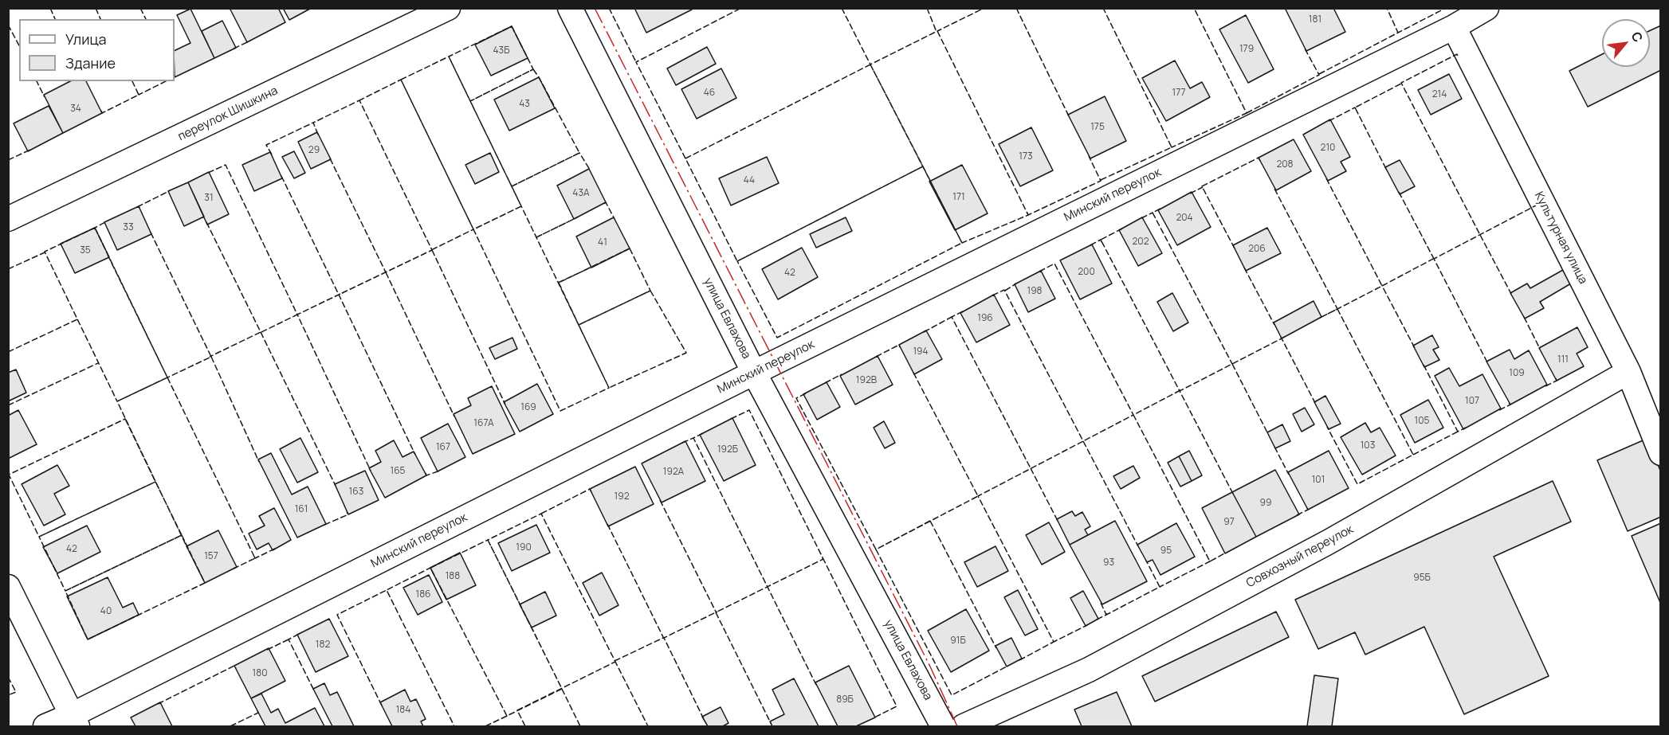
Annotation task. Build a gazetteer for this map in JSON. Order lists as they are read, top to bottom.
{
  "streets": {
    "street": [
      "переулок Шишкина",
      "Минский переулок",
      "Культурная улица",
      "улица Евлахова",
      "Совхозный переулок"
    ]
  },
  "crossings": [
    ["Минский переулок", "Культурная улица"],
    ["Минский переулок", "улица Евлахова"],
    ["Культурная улица", "Совхозный переулок"]
  ],
  "house_numbers": [
    "181",
    "179",
    "43Б",
    "46",
    "177",
    "214",
    "43",
    "34",
    "175",
    "210",
    "29",
    "173",
    "208",
    "44",
    "43А",
    "171",
    "31",
    "204",
    "33",
    "202",
    "41",
    "206",
    "35",
    "200",
    "42",
    "198",
    "196",
    "194",
    "111",
    "109",
    "192В",
    "107",
    "169",
    "105",
    "167А",
    "103",
    "167",
    "192Б",
    "165",
    "192А",
    "101",
    "163",
    "192",
    "99",
    "161",
    "97",
    "190",
    "42",
    "95",
    "157",
    "93",
    "188",
    "95Б",
    "186",
    "40",
    "91Б",
    "182",
    "180",
    "89Б",
    "184"
  ],
  "legend": ["Улица", "Здание"],
  "north": "top right"
}
